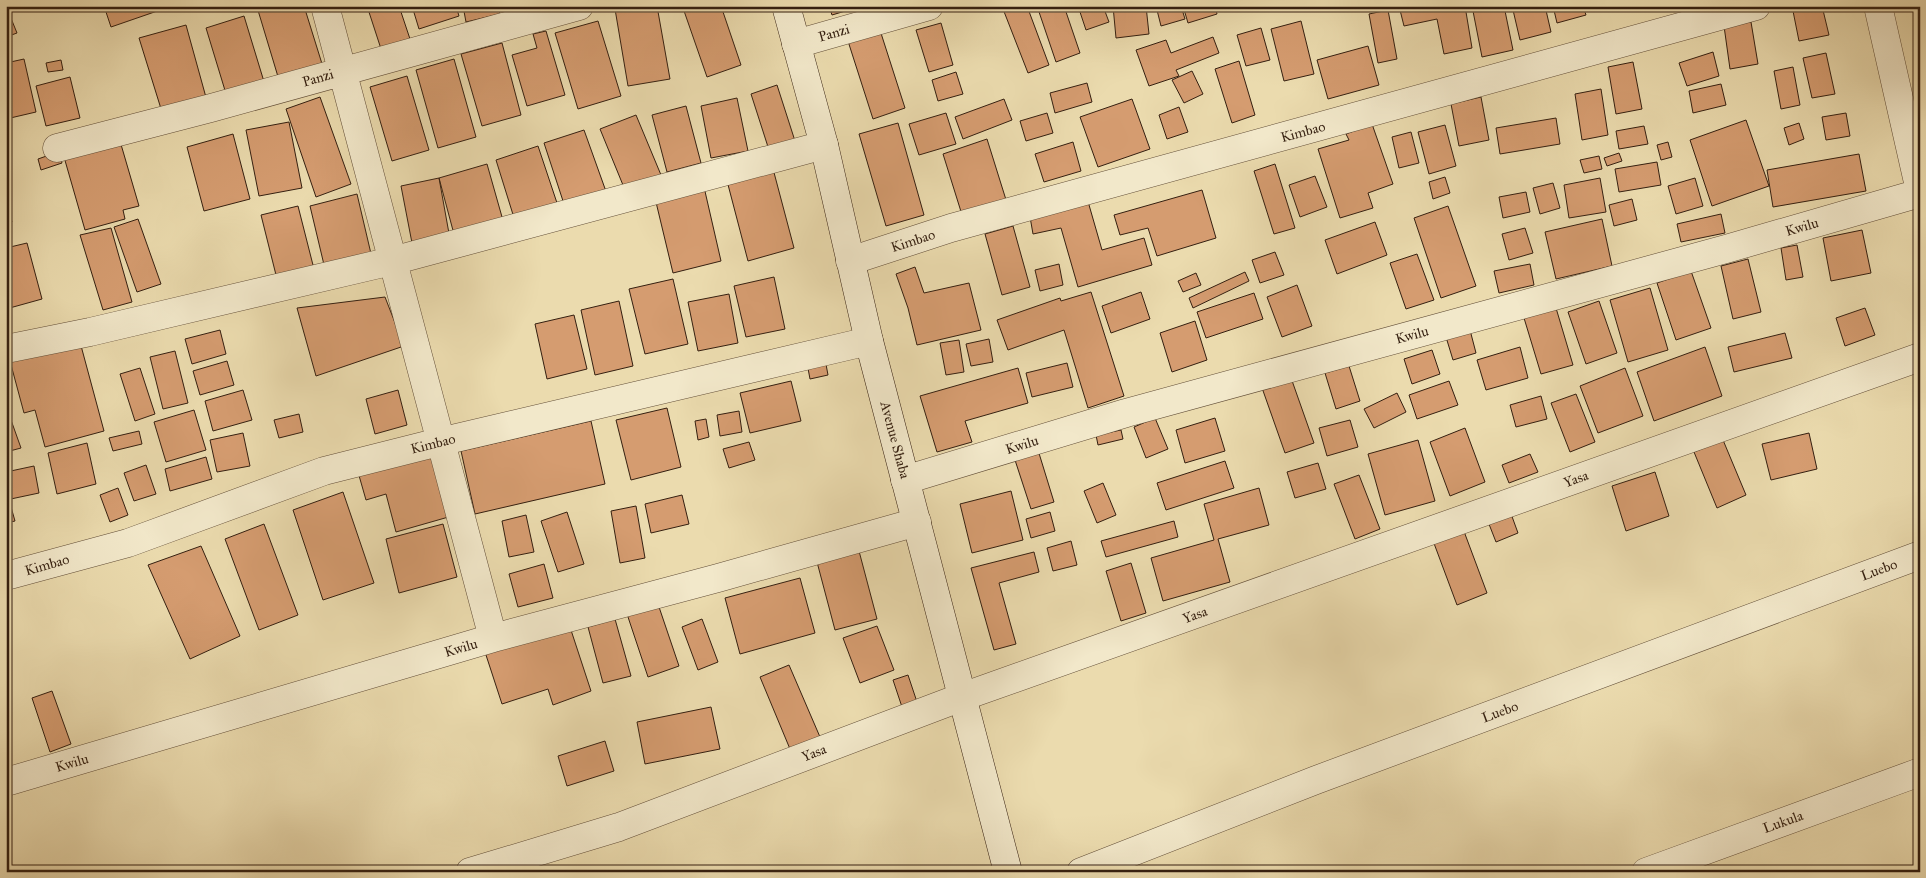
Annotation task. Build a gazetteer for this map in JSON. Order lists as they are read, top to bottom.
{
  "streets": {
    "street": [
      "Panzi",
      "Kimbao",
      "Kwilu",
      "Avenue Shaba",
      "Yasa",
      "Luebo",
      "Lukula"
    ]
  },
  "crossings": [
    ["Panzi", "Avenue Shaba"],
    ["Kimbao", "Avenue Shaba"],
    ["Kwilu", "Avenue Shaba"],
    ["Avenue Shaba", "Yasa"]
  ]
}
